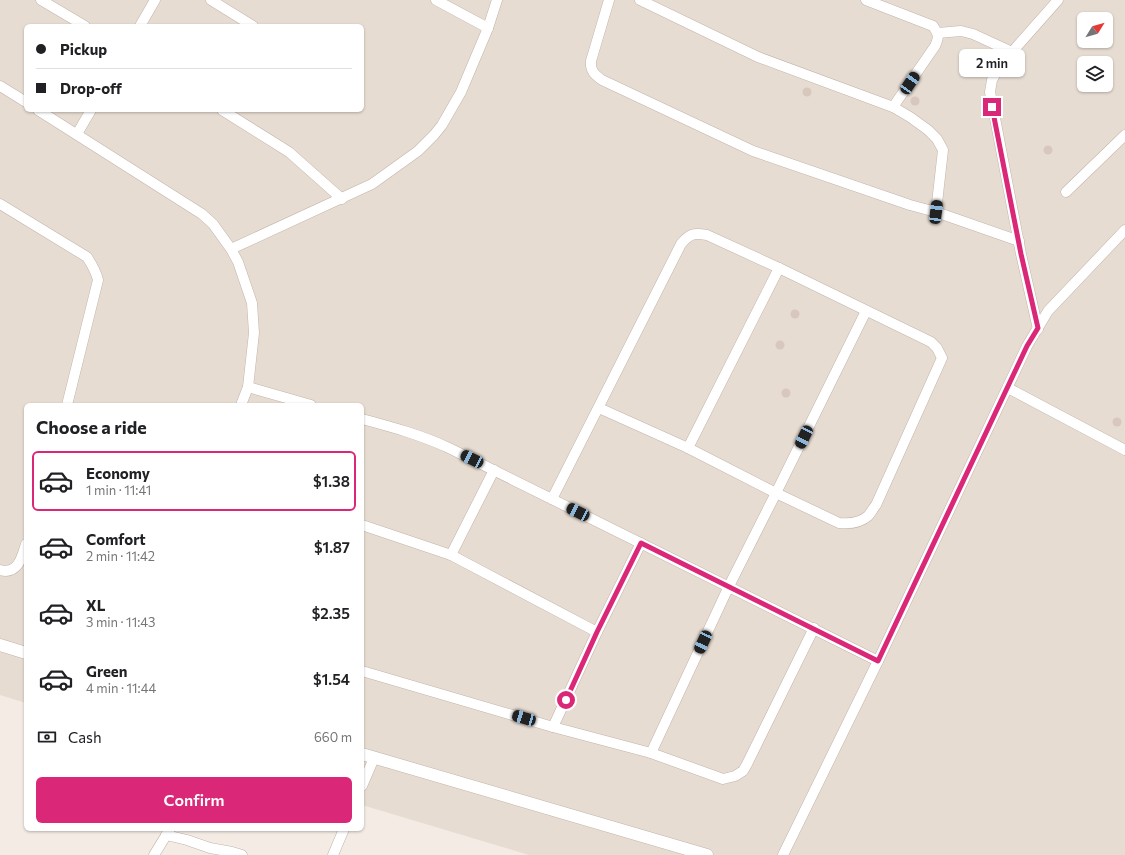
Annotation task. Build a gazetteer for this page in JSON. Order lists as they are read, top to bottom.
{
  "north": "top right",
  "page": {
    "banner": ["Pickup", "Drop-off"],
    "bubble": "2 min",
    "heading": "Choose a ride",
    "list": [
      {
        "name": "Economy",
        "note": "1 min · 11:41",
        "value": "$1.38"
      },
      {
        "name": "Comfort",
        "note": "2 min · 11:42",
        "value": "$1.87"
      },
      {
        "name": "XL",
        "note": "3 min · 11:43",
        "value": "$2.35"
      },
      {
        "name": "Green",
        "note": "4 min · 11:44",
        "value": "$1.54"
      }
    ],
    "pay": ["Cash", "660 m"],
    "buttons": "Confirm"
  }
}
